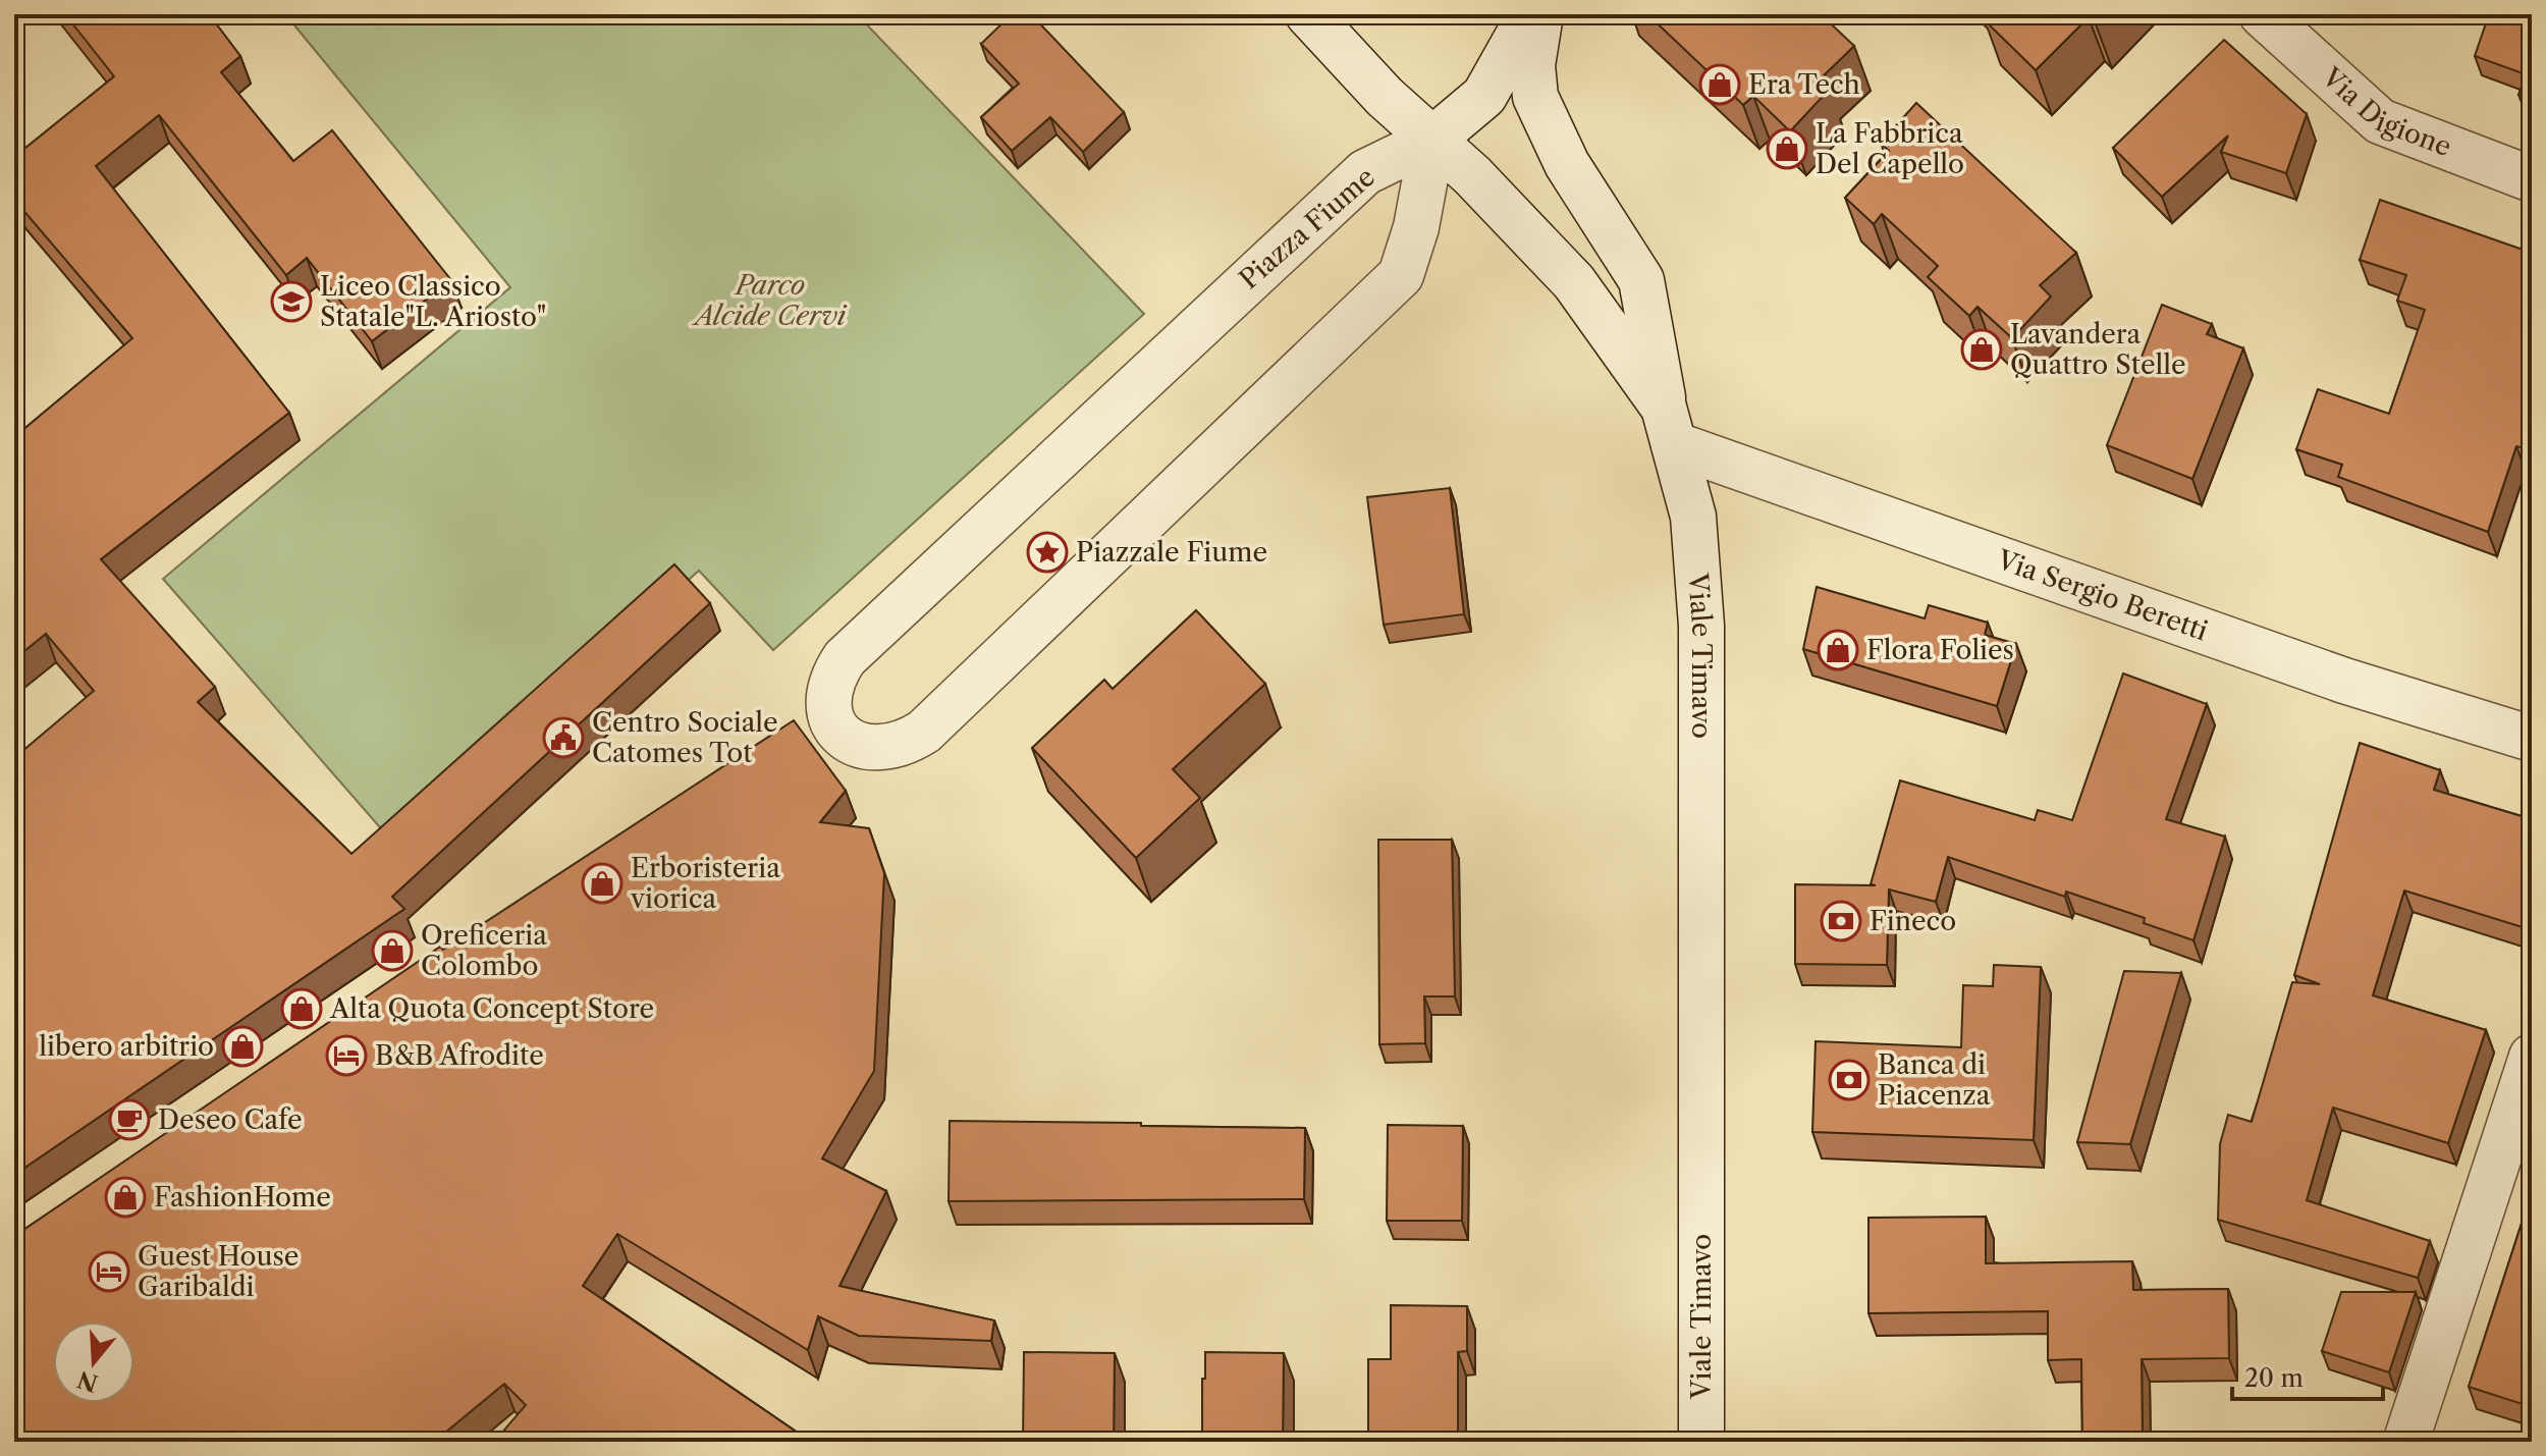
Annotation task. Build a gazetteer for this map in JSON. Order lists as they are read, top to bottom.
{
  "streets": {
    "street": [
      "Via Digione",
      "Piazza Fiume",
      "Via Sergio Beretti",
      "Viale Timavo"
    ]
  },
  "crossings": [
    ["Piazza Fiume", "Viale Timavo"],
    ["Via Sergio Beretti", "Viale Timavo"]
  ],
  "parks": ["Parco Alcide Cervi"],
  "places": {
    "shop": [
      "Era Tech",
      "La Fabbrica Del Capello",
      "Lavandera Quattro Stelle",
      "Flora Folies",
      "Erboristeria viorica",
      "Oreficeria Colombo",
      "Alta Quota Concept Store",
      "libero arbitrio",
      "FashionHome"
    ],
    "school or university": ["Liceo Classico Statale\"L. Ariosto\""],
    "place": ["Piazzale Fiume"],
    "public building": ["Centro Sociale Catomes Tot"],
    "bank": ["Fineco", "Banca di Piacenza"],
    "hotel": ["B&B Afrodite", "Guest House Garibaldi"],
    "cafe": ["Deseo Cafe"]
  },
  "scale_bar": "20 m",
  "north": "bottom"
}
